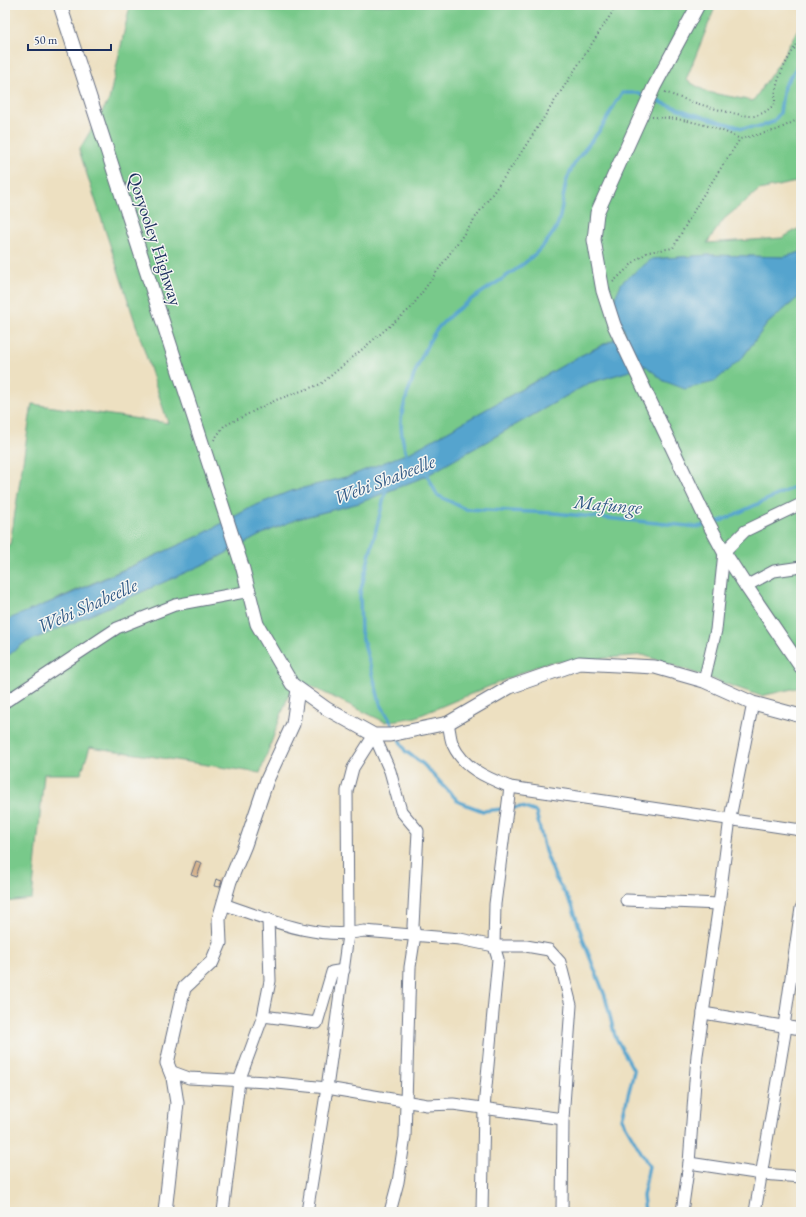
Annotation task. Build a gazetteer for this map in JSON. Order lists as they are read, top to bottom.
{
  "streets": {
    "street": ["Qoryooley Highway"]
  },
  "water": ["Webi Shabeelle", "Mafunge"],
  "scale_bar": "50 m"
}
